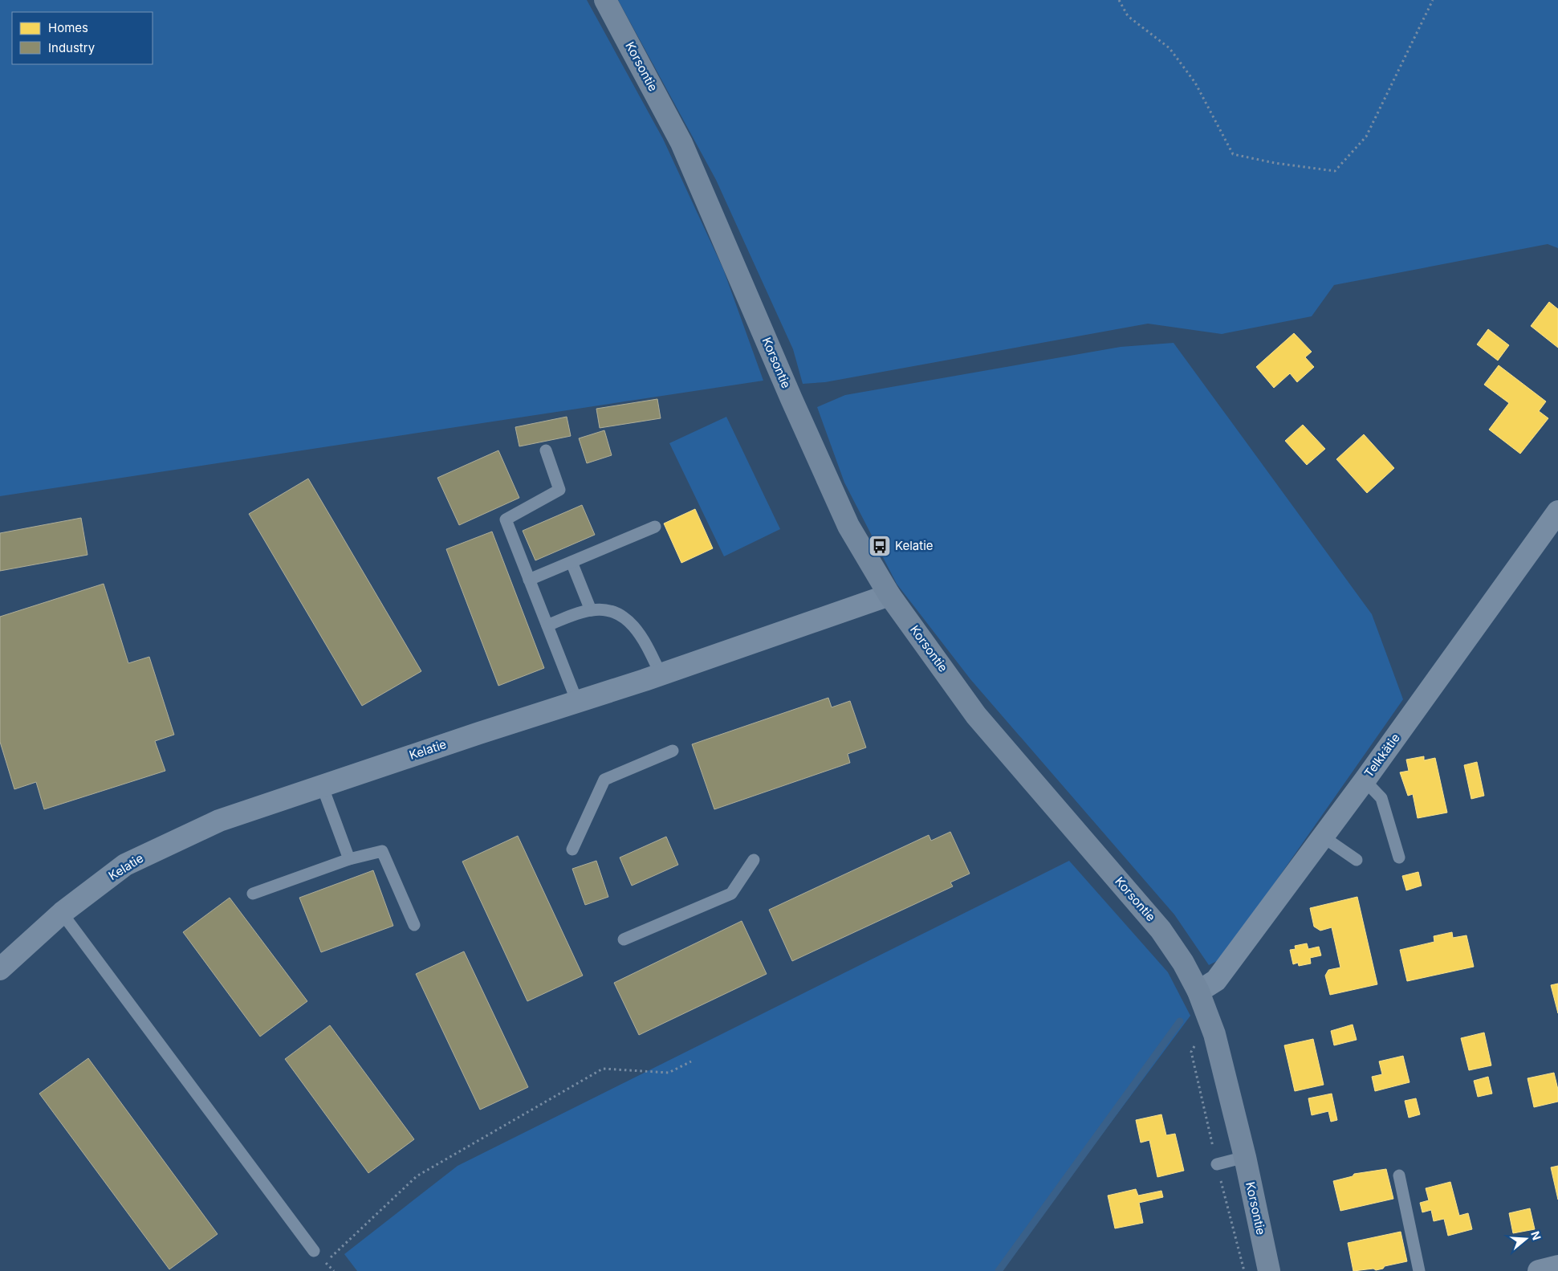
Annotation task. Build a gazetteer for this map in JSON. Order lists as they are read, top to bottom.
{
  "streets": {
    "main road": ["Korsontie"],
    "street": ["Kelatie", "Telkkätie"]
  },
  "crossings": [
    ["Korsontie", "Kelatie"],
    ["Korsontie", "Telkkätie"]
  ],
  "places": {
    "bus stop": ["Kelatie"]
  },
  "legend": ["Homes", "Industry"],
  "north": "right"
}
